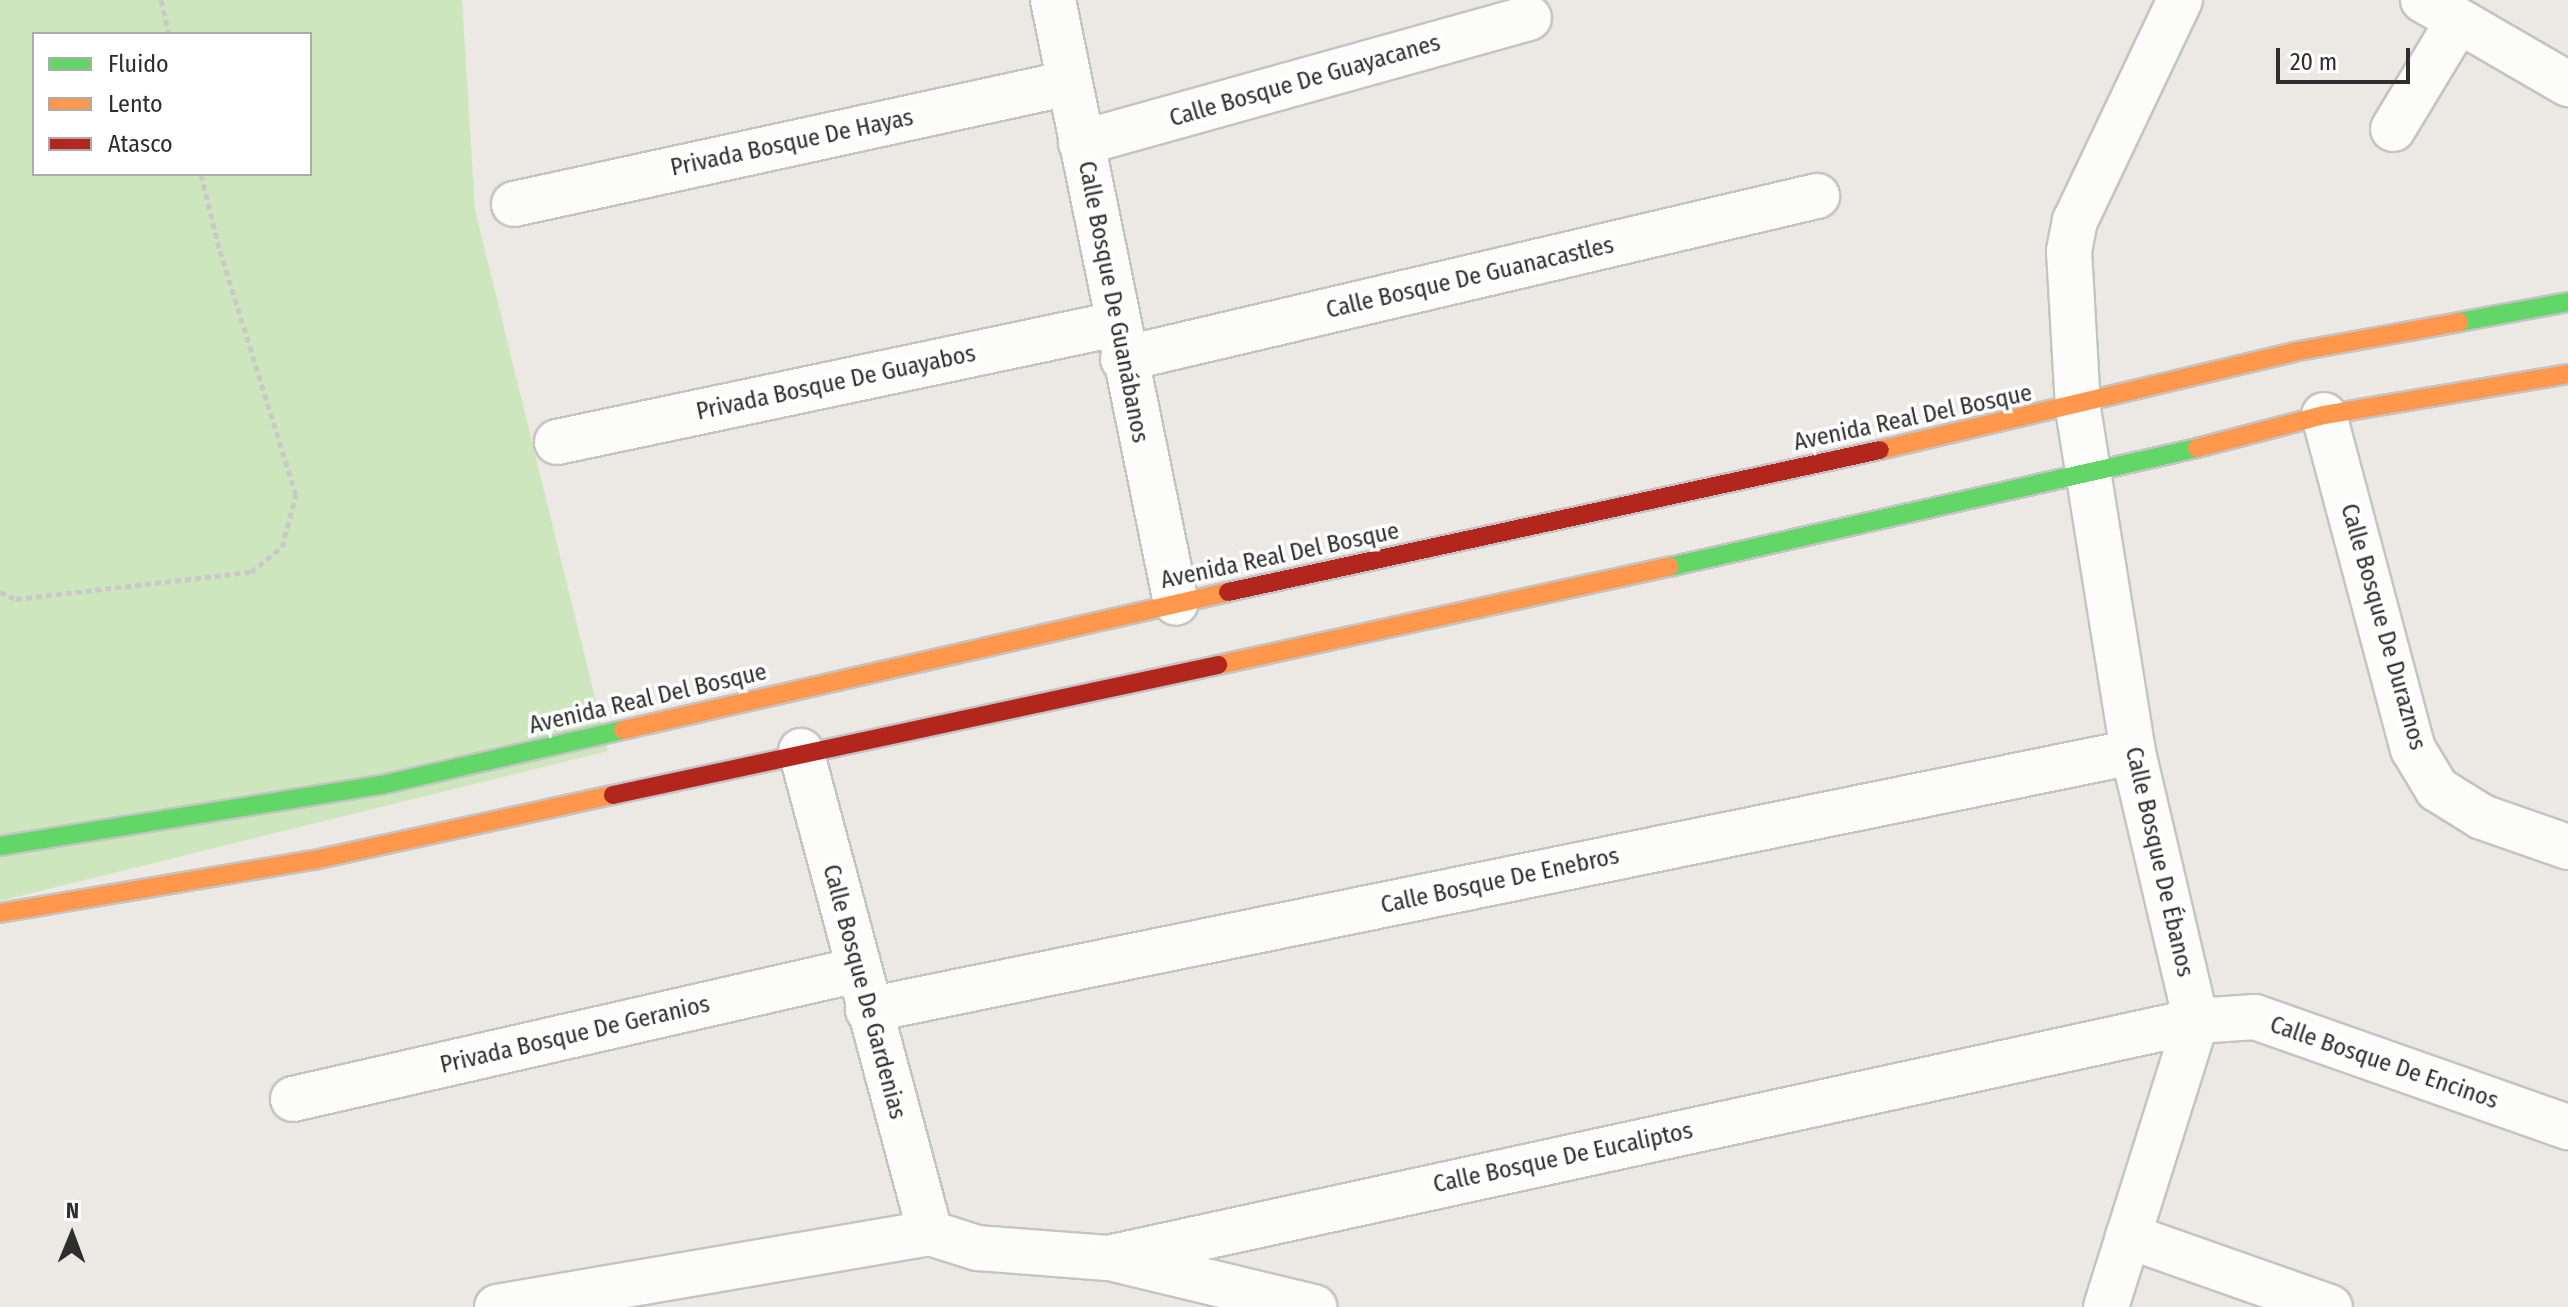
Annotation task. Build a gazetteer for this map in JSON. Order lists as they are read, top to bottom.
{
  "streets": {
    "main road": ["Avenida Real Del Bosque"],
    "street": [
      "Calle Bosque De Guayacanes",
      "Privada Bosque De Hayas",
      "Calle Bosque De Guanacastles",
      "Calle Bosque De Guanábanos",
      "Privada Bosque De Guayabos",
      "Calle Bosque De Duraznos",
      "Calle Bosque De Ébanos",
      "Calle Bosque De Enebros",
      "Calle Bosque De Gardenias",
      "Privada Bosque De Geranios",
      "Calle Bosque De Encinos",
      "Calle Bosque De Eucaliptos"
    ]
  },
  "crossings": [
    ["Calle Bosque De Guayacanes", "Calle Bosque De Guanábanos"],
    ["Privada Bosque De Hayas", "Calle Bosque De Guanábanos"],
    ["Calle Bosque De Guanacastles", "Calle Bosque De Guanábanos"],
    ["Calle Bosque De Guanacastles", "Privada Bosque De Guayabos"],
    ["Calle Bosque De Guanábanos", "Privada Bosque De Guayabos"],
    ["Calle Bosque De Guanábanos", "Avenida Real Del Bosque"],
    ["Avenida Real Del Bosque", "Calle Bosque De Ébanos"],
    ["Calle Bosque De Ébanos", "Calle Bosque De Enebros"],
    ["Calle Bosque De Ébanos", "Calle Bosque De Encinos"],
    ["Calle Bosque De Ébanos", "Calle Bosque De Eucaliptos"],
    ["Calle Bosque De Enebros", "Calle Bosque De Gardenias"],
    ["Calle Bosque De Enebros", "Privada Bosque De Geranios"],
    ["Calle Bosque De Gardenias", "Privada Bosque De Geranios"],
    ["Calle Bosque De Gardenias", "Calle Bosque De Eucaliptos"],
    ["Calle Bosque De Encinos", "Calle Bosque De Eucaliptos"]
  ],
  "legend": ["Fluido", "Lento", "Atasco"],
  "scale_bar": "20 m",
  "north": "top"
}
